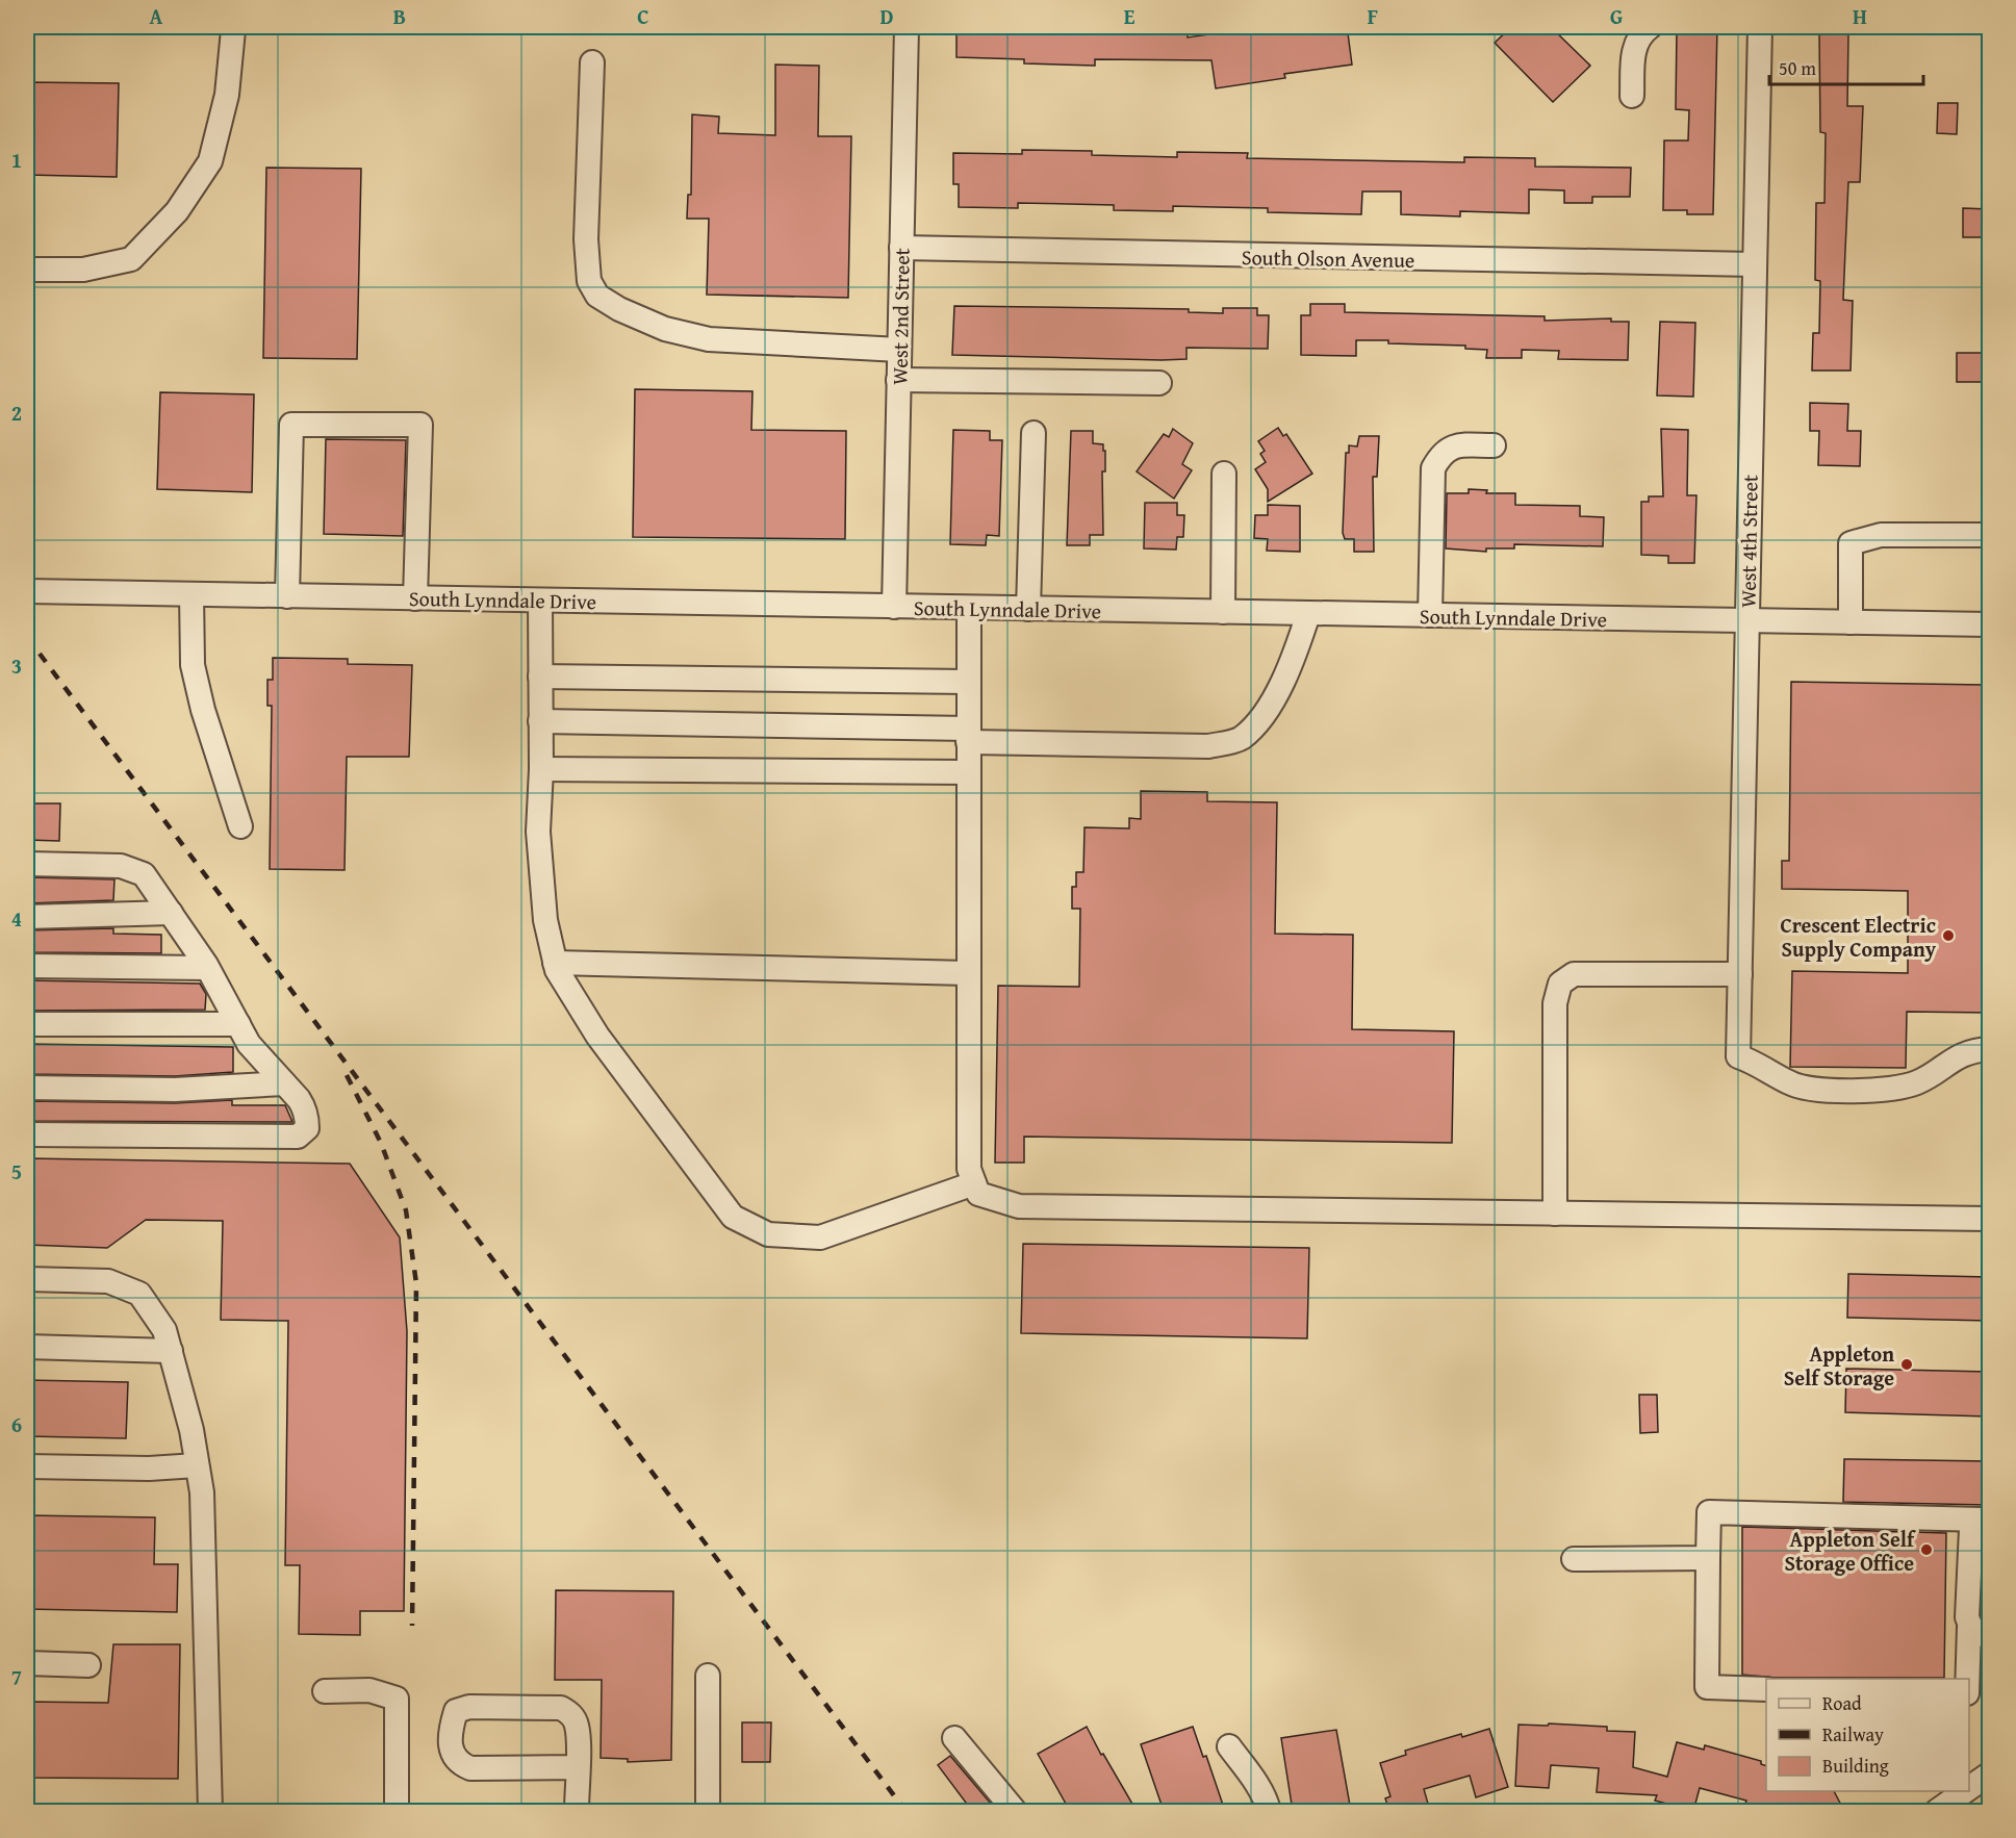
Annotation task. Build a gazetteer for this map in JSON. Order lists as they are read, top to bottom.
{
  "streets": {
    "street": [
      "South Olson Avenue",
      "West 2nd Street",
      "West 4th Street",
      "South Lynndale Drive"
    ]
  },
  "crossings": [
    ["South Olson Avenue", "West 2nd Street"],
    ["South Olson Avenue", "West 4th Street"],
    ["West 2nd Street", "South Lynndale Drive"],
    ["West 4th Street", "South Lynndale Drive"]
  ],
  "places": ["Crescent Electric Supply Company", "Appleton Self Storage", "Appleton Self Storage Office"],
  "legend": ["Road", "Railway", "Building"],
  "scale_bar": "50 m",
  "grid": {
    "columns": [
      "A",
      "B",
      "C",
      "D",
      "E",
      "F",
      "G",
      "H"
    ],
    "rows": [
      "1",
      "2",
      "3",
      "4",
      "5",
      "6",
      "7"
    ]
  }
}
